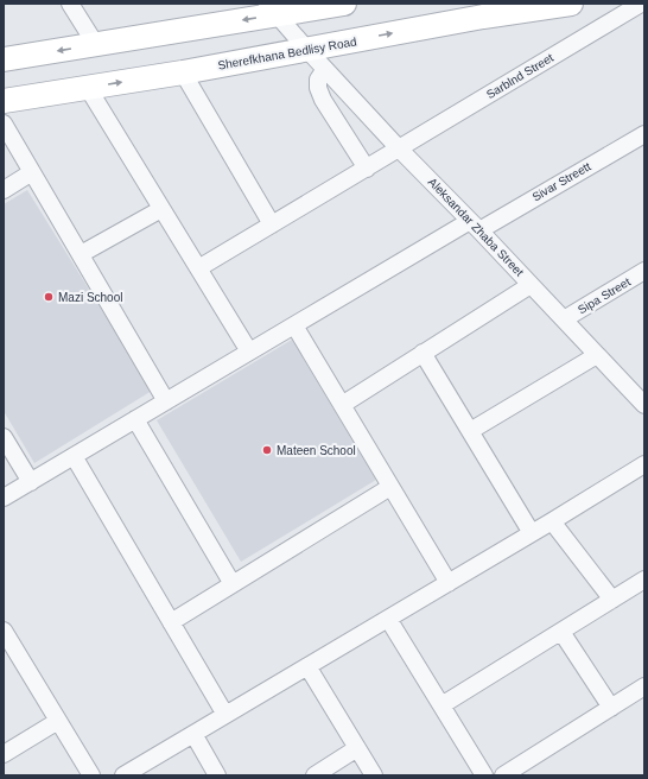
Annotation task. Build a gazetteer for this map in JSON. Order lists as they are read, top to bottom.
{
  "streets": {
    "main road": ["Sherefkhana Bedlisy Road"],
    "street": [
      "Sarblnd Street",
      "Sivar Streett",
      "Aleksandar Zhaba Street",
      "Sipa Street"
    ]
  },
  "crossings": [
    ["Sherefkhana Bedlisy Road", "Aleksandar Zhaba Street"],
    ["Sarblnd Street", "Aleksandar Zhaba Street"],
    ["Sivar Streett", "Aleksandar Zhaba Street"],
    ["Aleksandar Zhaba Street", "Sipa Street"]
  ],
  "places": ["Mazi School", "Mateen School"]
}
